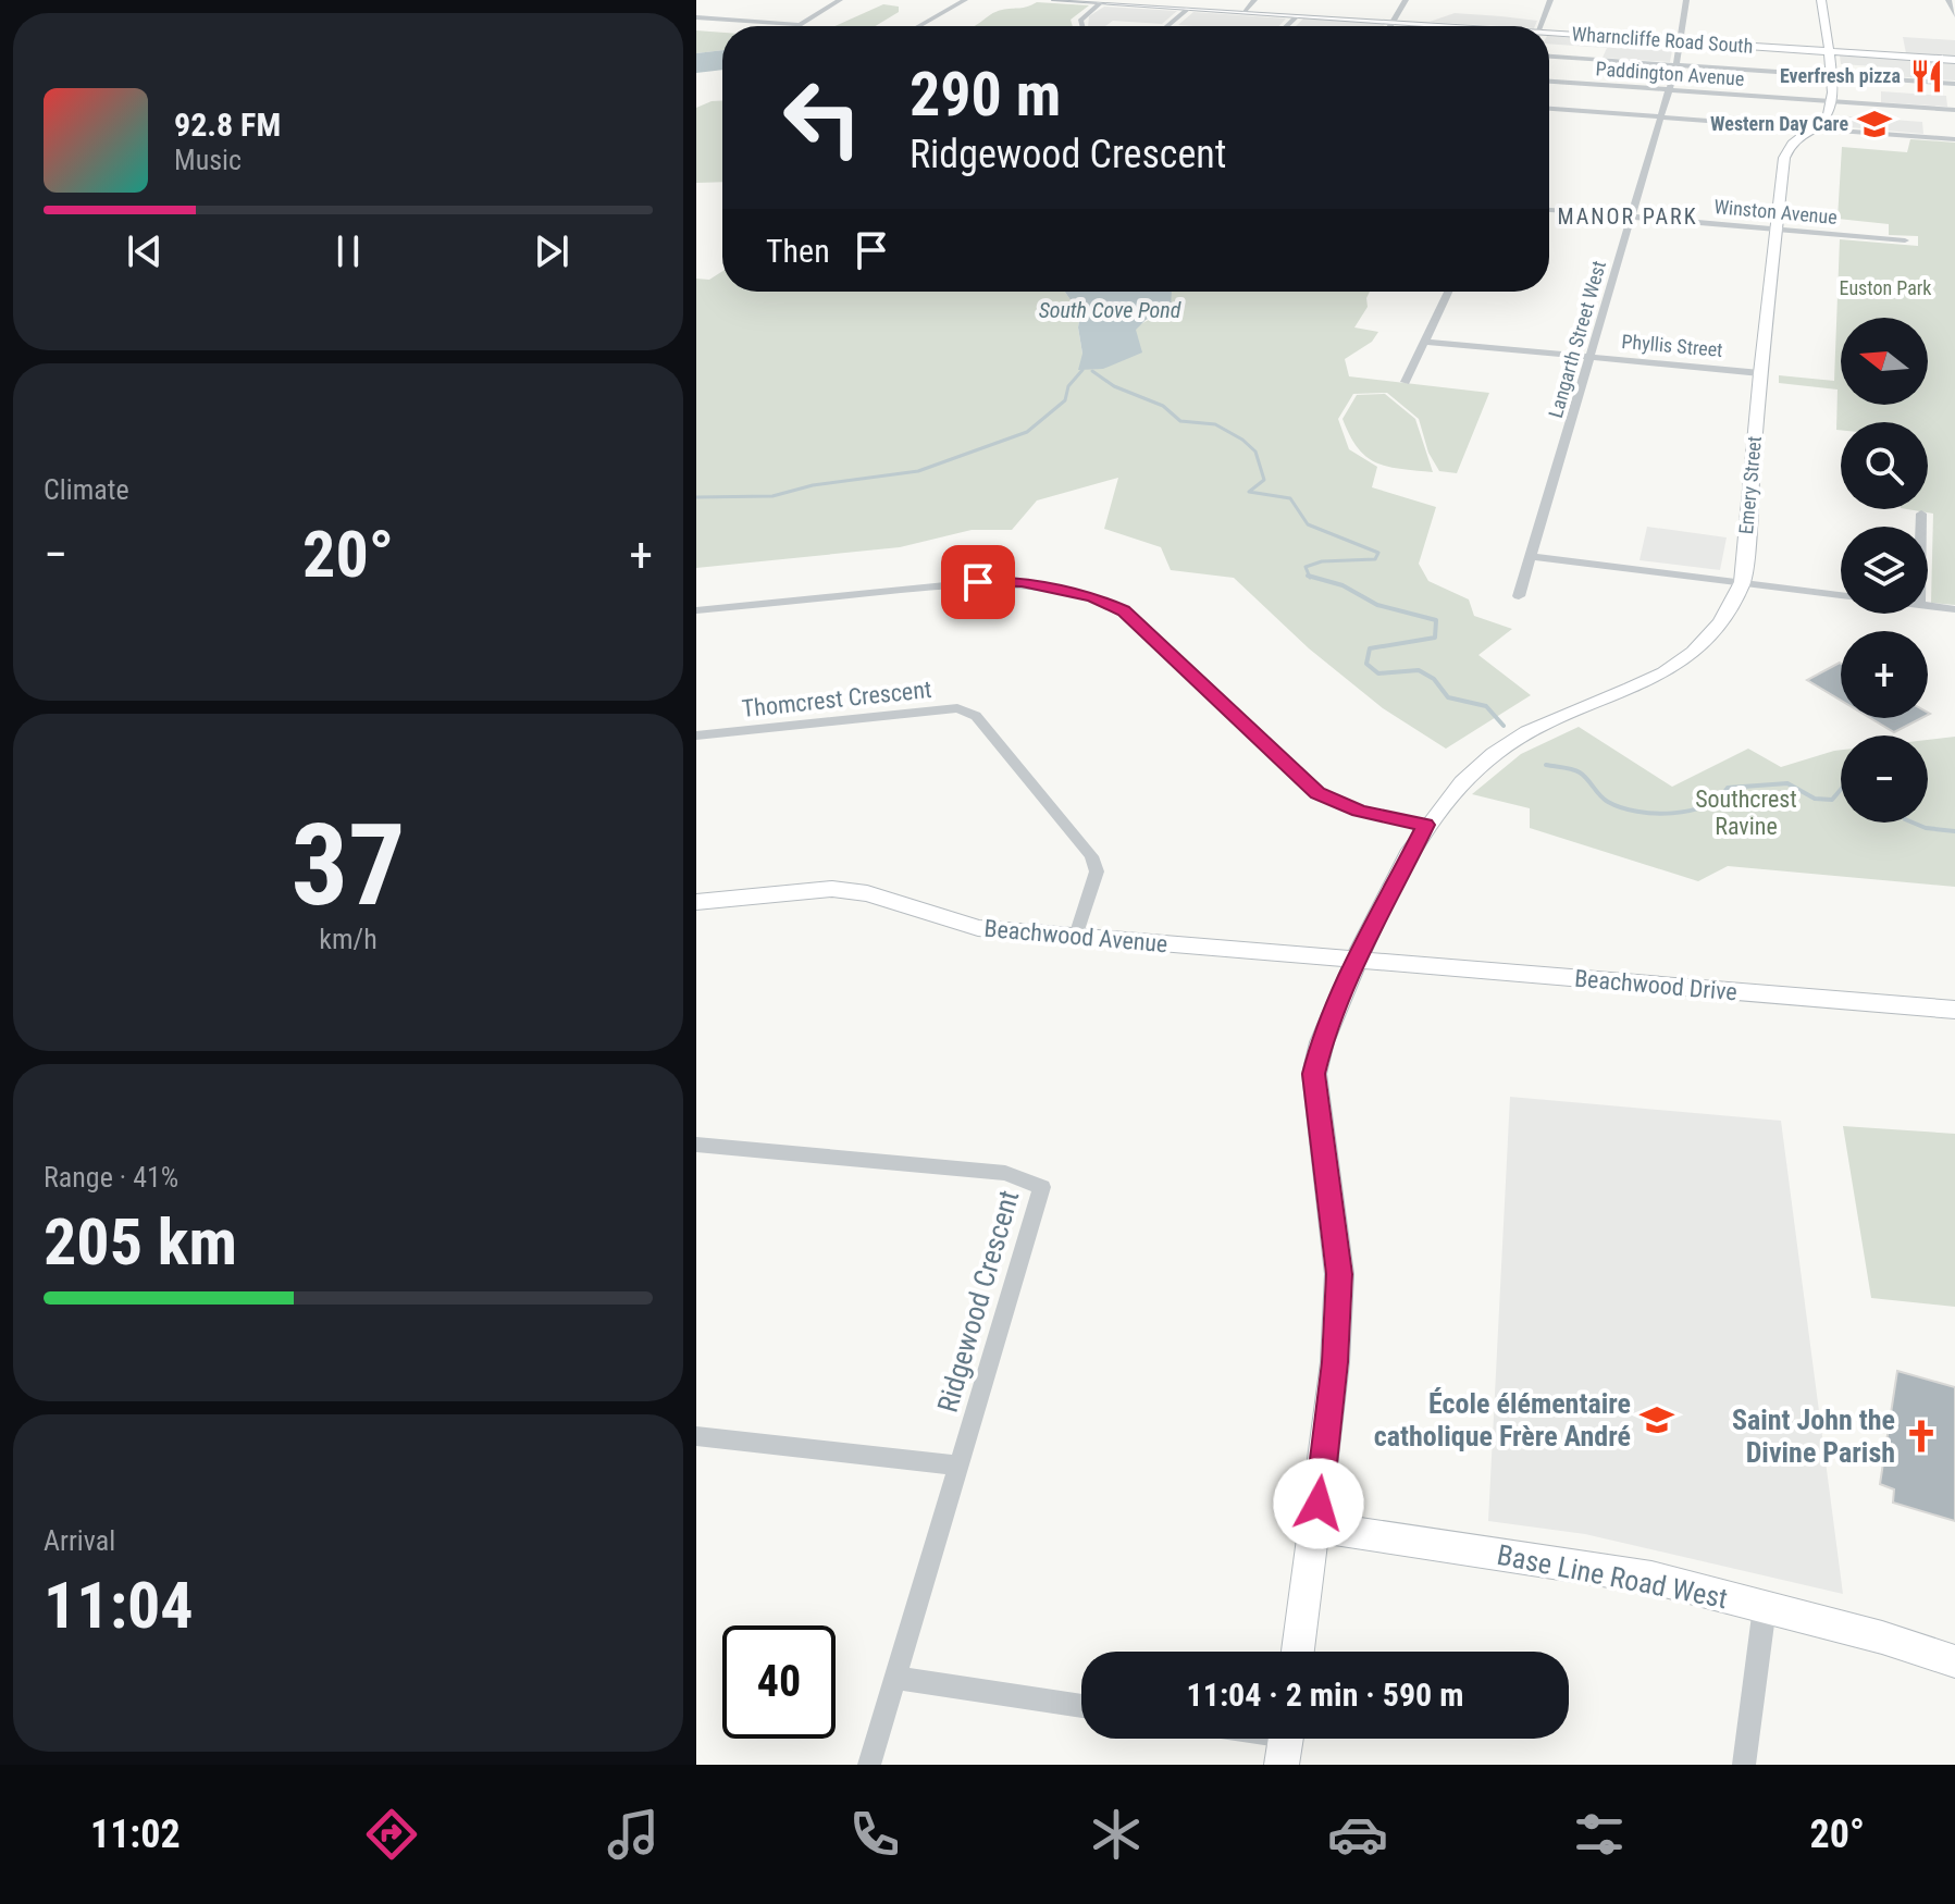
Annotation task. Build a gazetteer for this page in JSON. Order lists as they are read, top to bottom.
{
  "streets": {
    "street": [
      "Wharncliffe Road South",
      "Paddington Avenue",
      "Winston Avenue",
      "Langarth Street West",
      "Phyllis Street",
      "Emery Street",
      "Thomcrest Crescent",
      "Beachwood Avenue",
      "Beachwood Drive",
      "Ridgewood Crescent",
      "Base Line Road West"
    ]
  },
  "crossings": [
    ["Wharncliffe Road South", "Langarth Street West"],
    ["Paddington Avenue", "Langarth Street West"],
    ["Paddington Avenue", "Emery Street"],
    ["Winston Avenue", "Langarth Street West"],
    ["Winston Avenue", "Emery Street"],
    ["Langarth Street West", "Phyllis Street"],
    ["Phyllis Street", "Emery Street"],
    ["Emery Street", "Beachwood Avenue"],
    ["Emery Street", "Beachwood Drive"],
    ["Emery Street", "Base Line Road West"],
    ["Thomcrest Crescent", "Beachwood Avenue"],
    ["Beachwood Avenue", "Beachwood Drive"]
  ],
  "districts": ["MANOR PARK"],
  "water": ["South Cove Pond"],
  "parks": ["Euston Park", "Southcrest Ravine"],
  "places": {
    "restaurant": ["Everfresh pizza"],
    "school or university": ["Western Day Care", "École élémentaire catholique Frère André"],
    "church": ["Saint John the Divine Parish"]
  },
  "north": "left",
  "page": {
    "turn": ["290 m", "Ridgewood Crescent"],
    "song": ["92.8 FM", "Music"],
    "then": "Then",
    "map_buttons": ["+", "−"],
    "tile": [
      "Climate",
      ["37", "km/h"],
      ["Range · 41%", "205 km"],
      ["Arrival", "11:04"]
    ],
    "heat": ["−", "20°", "+"],
    "limit": "40",
    "trip": "11:04 · 2 min · 590 m",
    "tabs": ["11:02", "20°"]
  }
}
